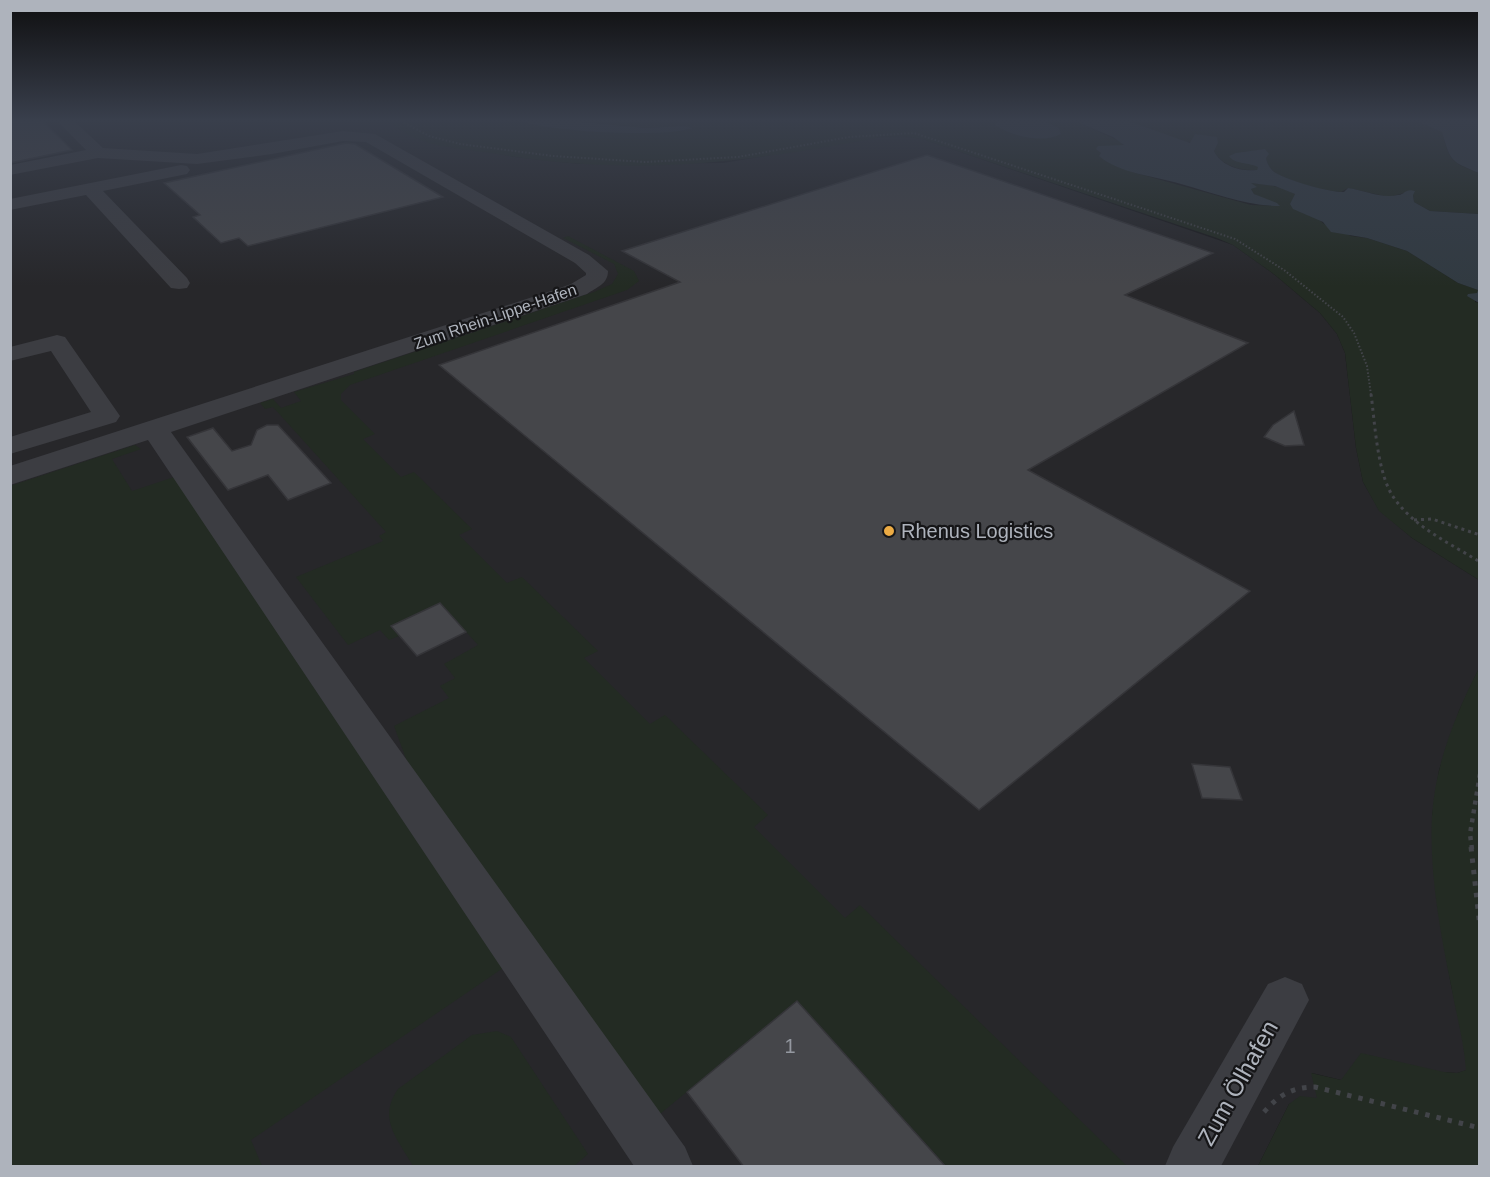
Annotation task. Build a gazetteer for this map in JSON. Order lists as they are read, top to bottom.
{
  "streets": {
    "street": ["Zum Rhein-Lippe-Hafen", "Zum Ölhafen"]
  },
  "places": ["Rhenus Logistics"],
  "house_numbers": ["1"]
}
